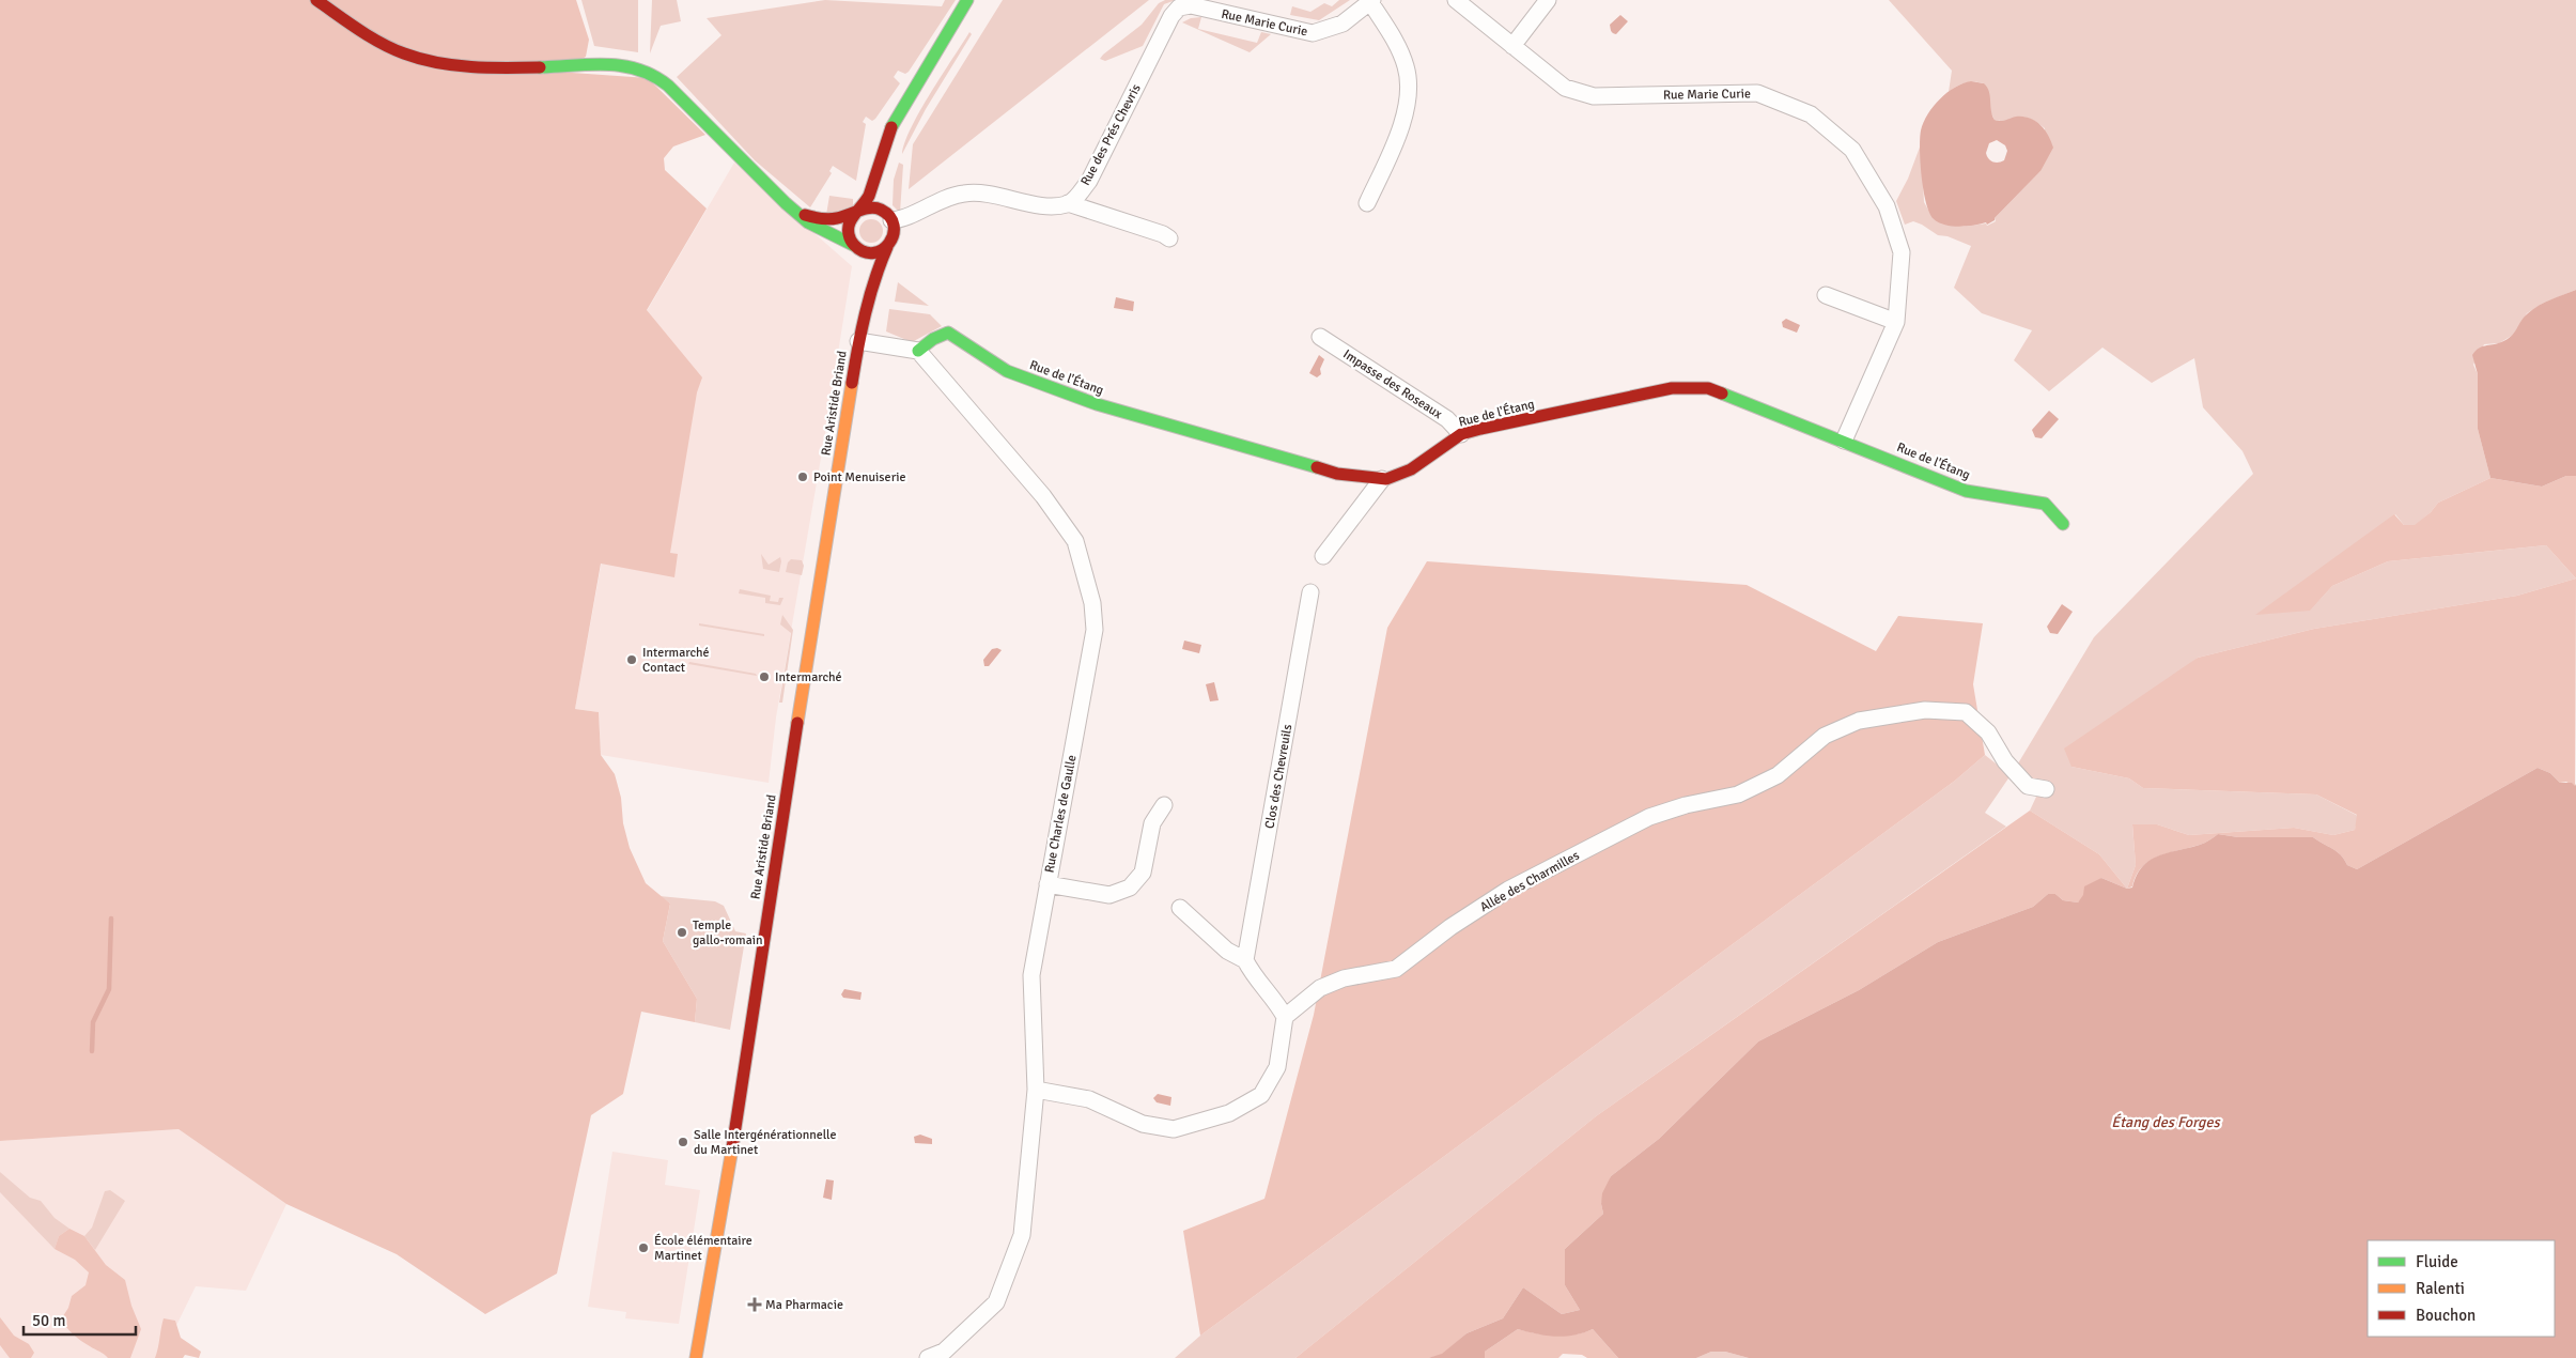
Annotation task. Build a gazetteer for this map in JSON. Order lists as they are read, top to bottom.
{
  "streets": {
    "street": [
      "Rue Marie Curie",
      "Rue des Prés Chevris",
      "Rue de l'Étang",
      "Impasse des Roseaux",
      "Rue Aristide Briand",
      "Clos des Chevreuils",
      "Rue Charles de Gaulle",
      "Allée des Charmilles"
    ]
  },
  "crossings": [
    ["Rue Marie Curie", "Rue des Prés Chevris"],
    ["Rue Marie Curie", "Rue de l'Étang"],
    ["Rue de l'Étang", "Impasse des Roseaux"],
    ["Rue de l'Étang", "Rue Charles de Gaulle"]
  ],
  "water": ["Étang des Forges"],
  "places": {
    "other": [
      "Point Menuiserie",
      "Intermarché Contact",
      "Intermarché",
      "Temple gallo-romain",
      "Salle Intergénérationnelle du Martinet",
      "École élémentaire Martinet"
    ],
    "health": ["Ma Pharmacie"]
  },
  "legend": ["Fluide", "Ralenti", "Bouchon"],
  "scale_bar": "50 m"
}
